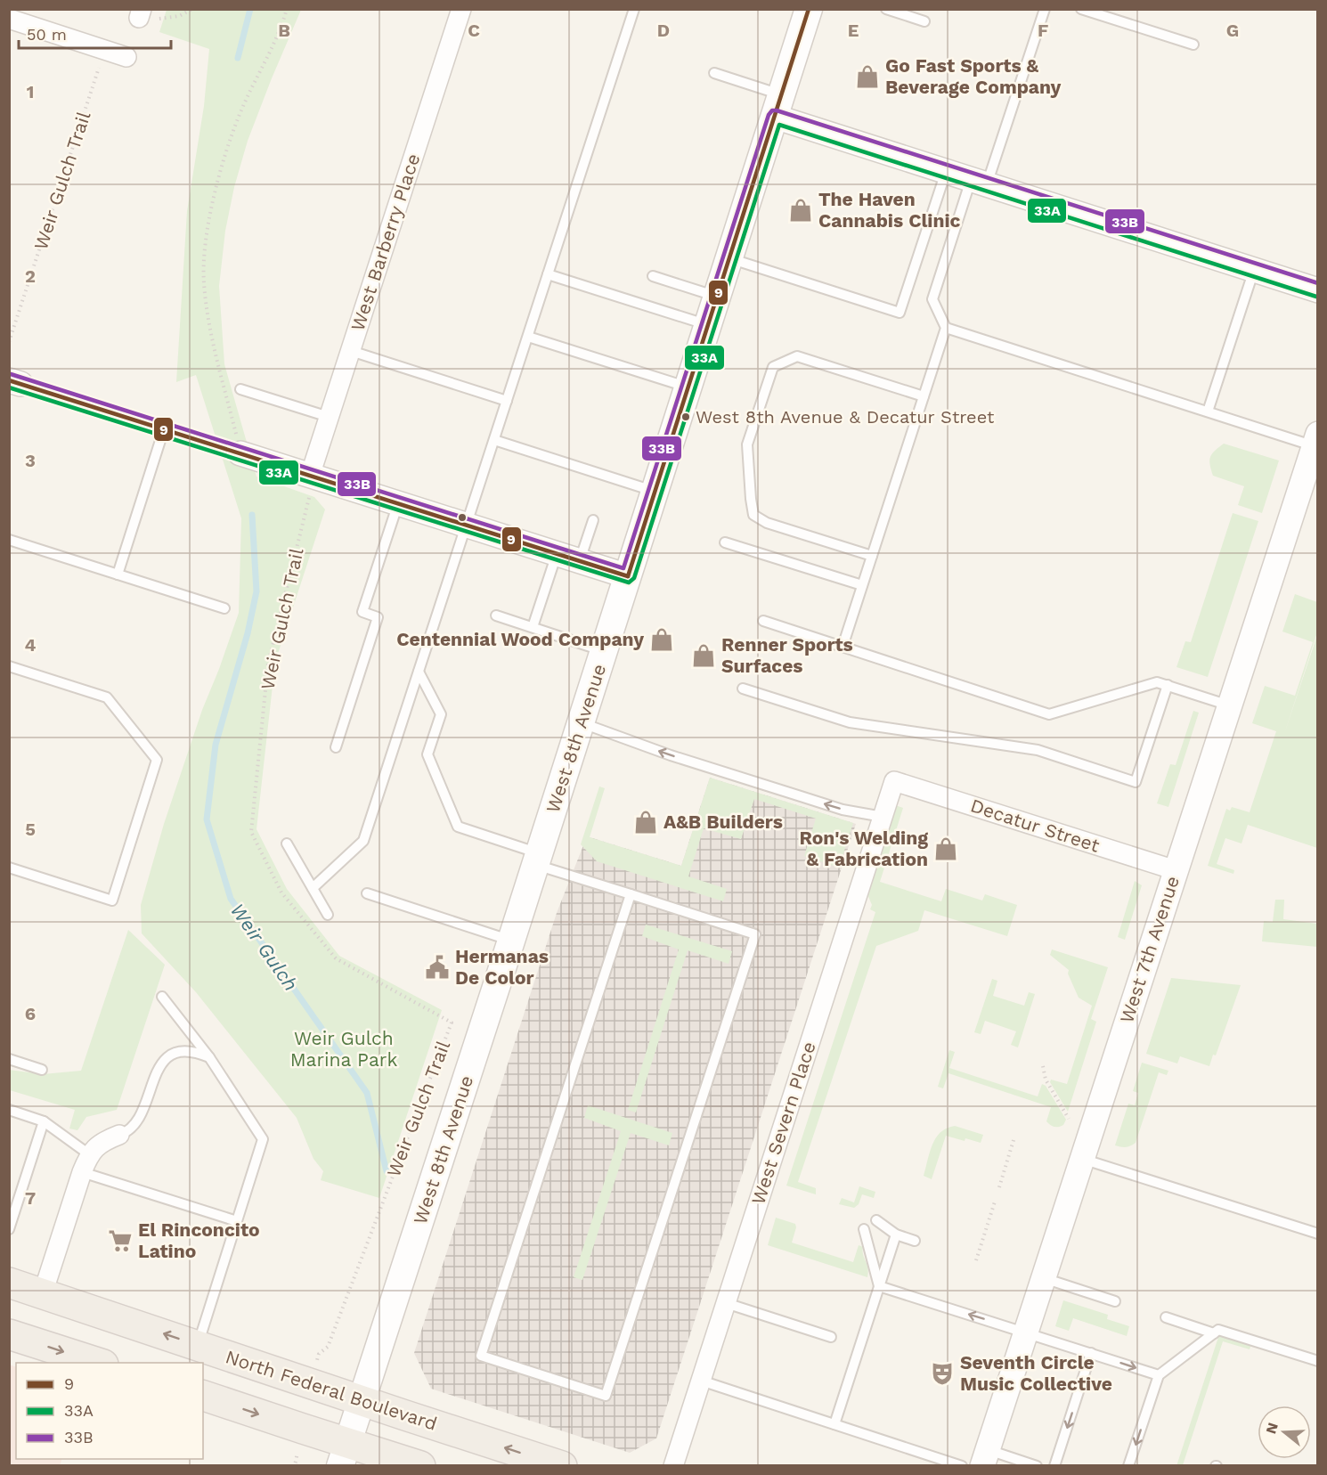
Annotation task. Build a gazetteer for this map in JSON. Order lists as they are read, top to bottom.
{
  "streets": {
    "main road": ["West 8th Avenue", "North Federal Boulevard"],
    "street": [
      "West Barberry Place",
      "Decatur Street",
      "West 7th Avenue",
      "West Severn Place"
    ],
    "path": ["Weir Gulch Trail"]
  },
  "crossings": [
    ["West 8th Avenue", "North Federal Boulevard"],
    ["Decatur Street", "West 7th Avenue"],
    ["Decatur Street", "West Severn Place"]
  ],
  "water": ["Weir Gulch"],
  "parks": ["Weir Gulch Marina Park"],
  "places": {
    "shop": [
      "Go Fast Sports & Beverage Company",
      "The Haven Cannabis Clinic",
      "Centennial Wood Company",
      "Renner Sports Surfaces",
      "A&B Builders",
      "Ron's Welding & Fabrication"
    ],
    "other": ["West 8th Avenue & Decatur Street"],
    "public building": ["Hermanas De Color"],
    "supermarket": ["El Rinconcito Latino"],
    "theatre": ["Seventh Circle Music Collective"]
  },
  "lines": ["transit line 9", "transit line 33B", "transit line 33A"],
  "legend": ["9", "33A", "33B"],
  "scale_bar": "50 m",
  "north": "left",
  "grid": {
    "columns": [
      "B",
      "C",
      "D",
      "E",
      "F",
      "G"
    ],
    "rows": [
      "1",
      "2",
      "3",
      "4",
      "5",
      "6",
      "7"
    ]
  }
}
